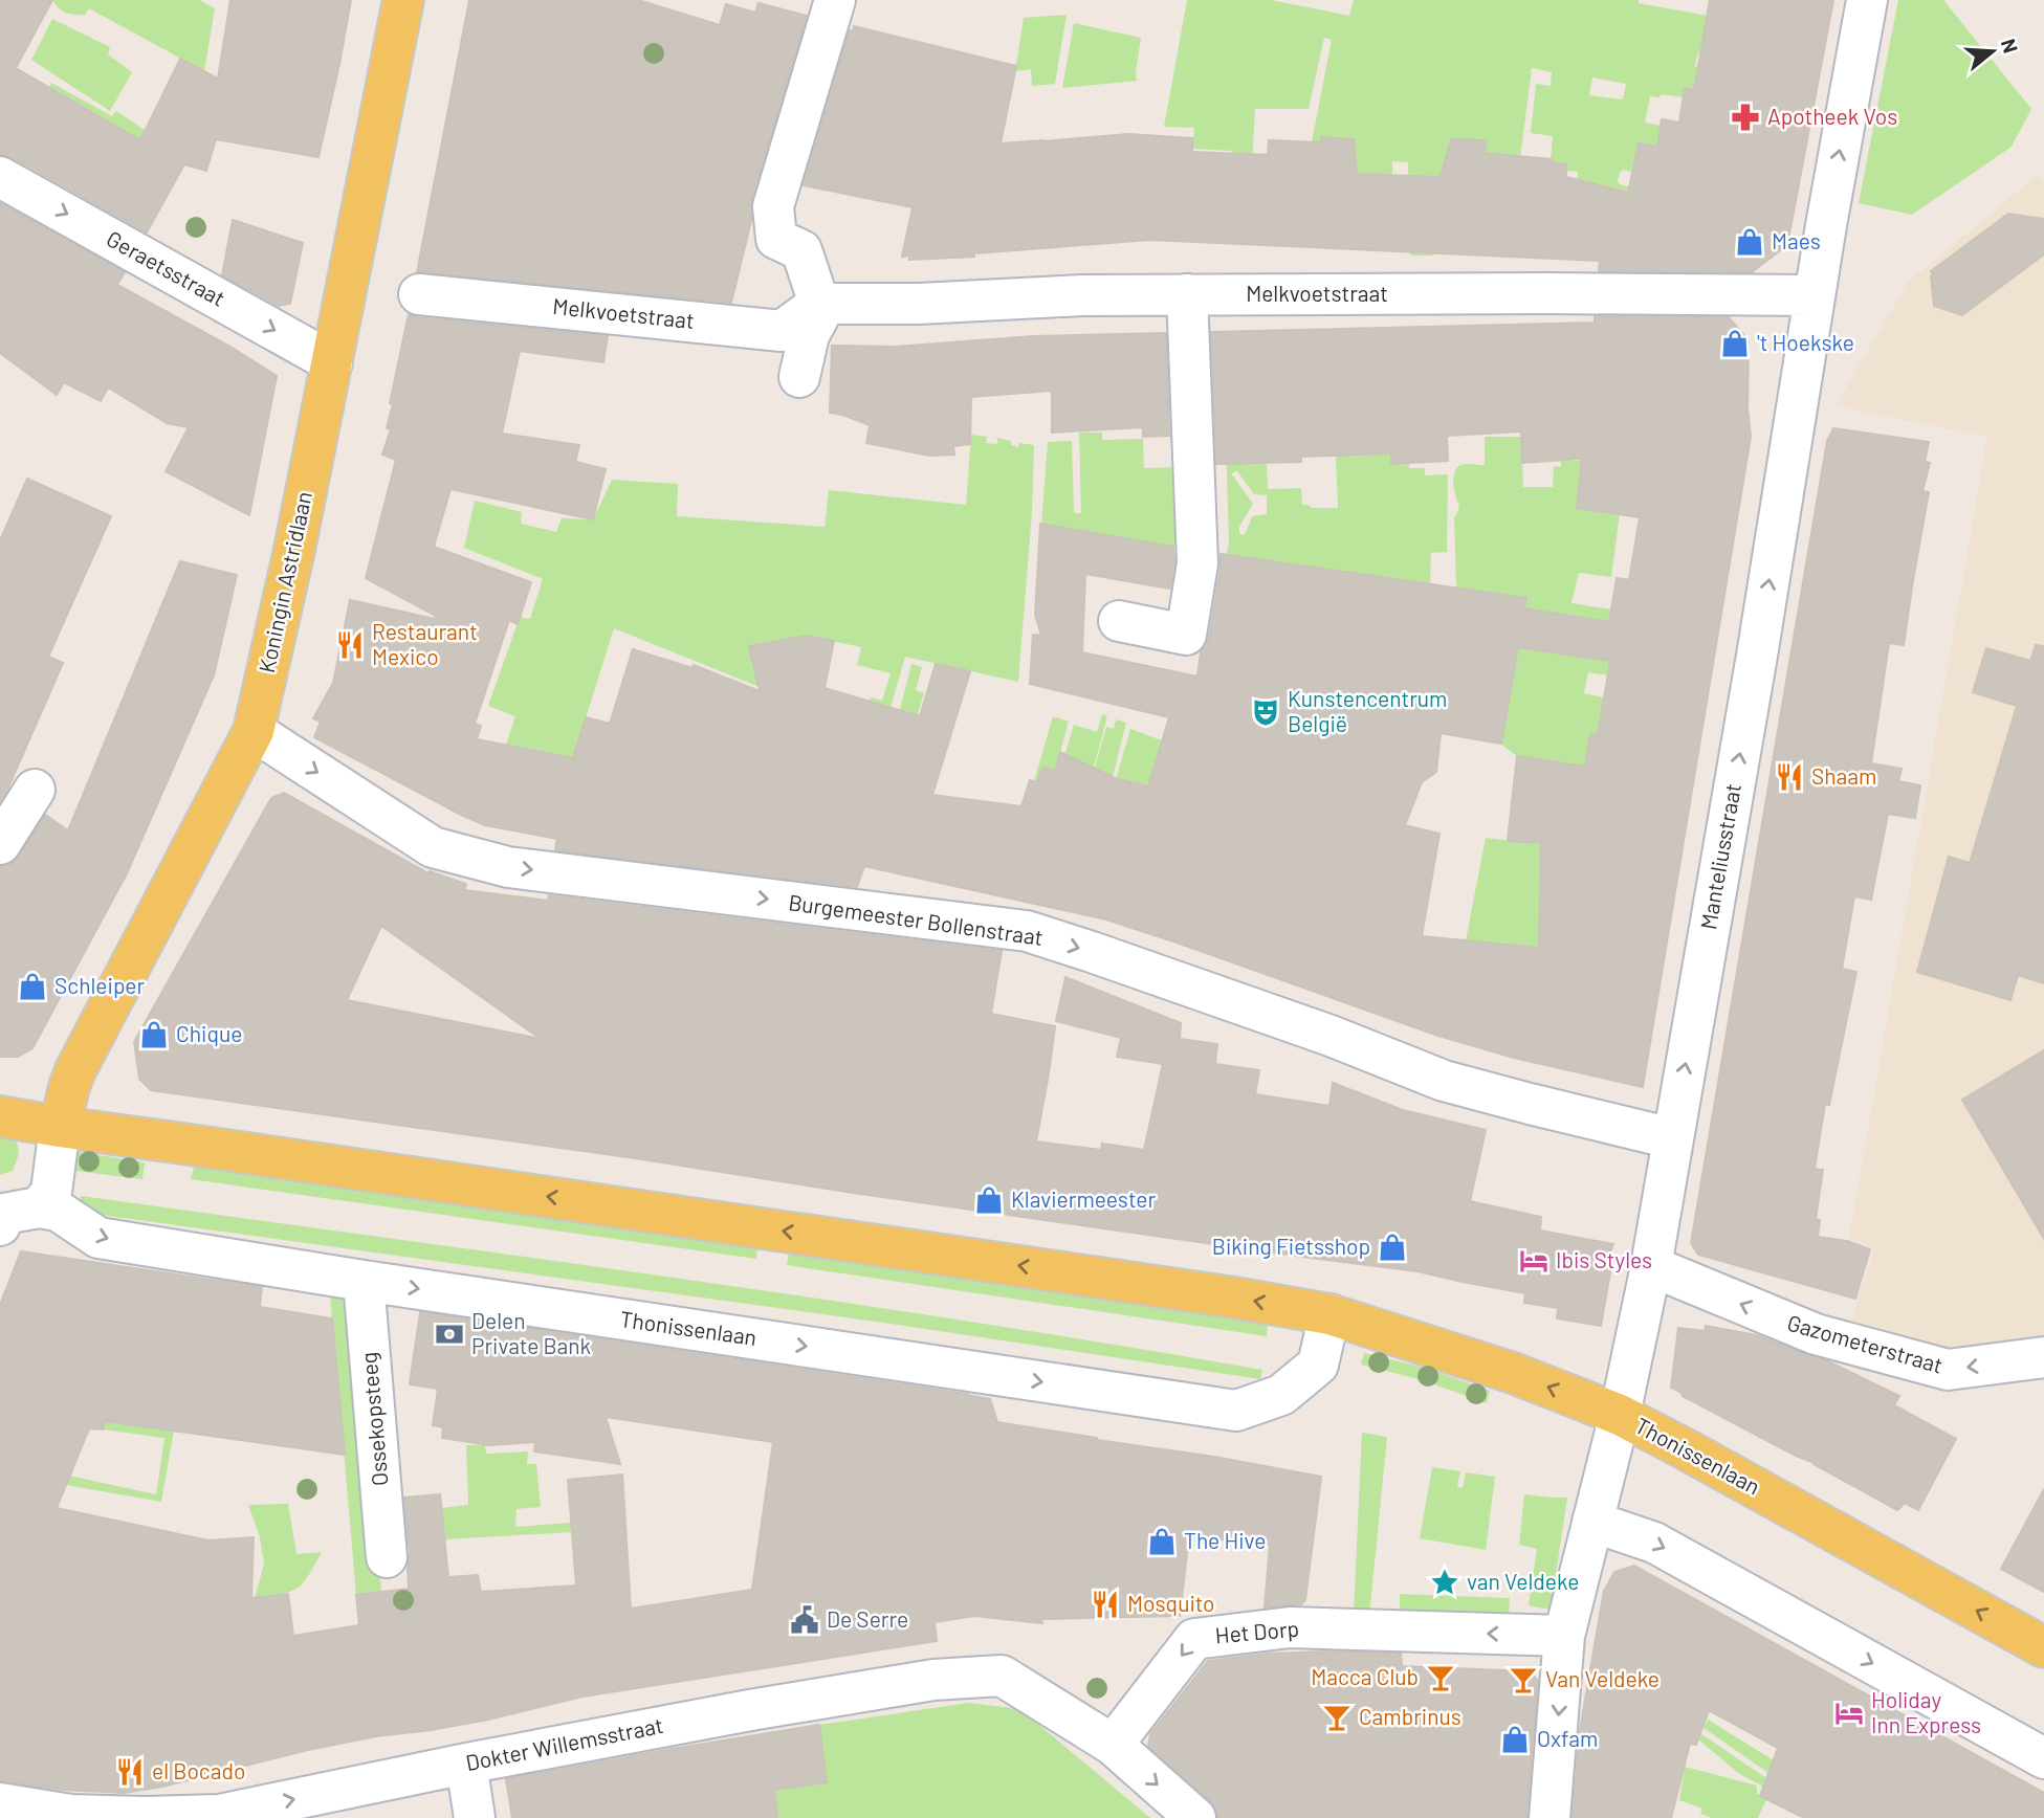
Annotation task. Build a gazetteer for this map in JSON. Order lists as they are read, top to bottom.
{
  "streets": {
    "main road": ["Koningin Astridlaan", "Thonissenlaan"],
    "street": [
      "Geraetsstraat",
      "Melkvoetstraat",
      "Manteliusstraat",
      "Burgemeester Bollenstraat",
      "Gazometerstraat",
      "Ossekopsteeg",
      "Het Dorp",
      "Dokter Willemsstraat"
    ]
  },
  "crossings": [
    ["Geraetsstraat", "Koningin Astridlaan"],
    ["Melkvoetstraat", "Manteliusstraat"],
    ["Koningin Astridlaan", "Burgemeester Bollenstraat"],
    ["Koningin Astridlaan", "Thonissenlaan"],
    ["Manteliusstraat", "Burgemeester Bollenstraat"],
    ["Manteliusstraat", "Thonissenlaan"],
    ["Manteliusstraat", "Gazometerstraat"],
    ["Thonissenlaan", "Ossekopsteeg"],
    ["Het Dorp", "Dokter Willemsstraat"]
  ],
  "one_way": [
    "Geraetsstraat",
    "Manteliusstraat",
    "Burgemeester Bollenstraat",
    "Het Dorp"
  ],
  "places": {
    "pharmacy": ["Apotheek Vos"],
    "shop": [
      "Maes",
      "'t Hoekske",
      "Schleiper",
      "Chique",
      "Klaviermeester",
      "Biking Fietsshop",
      "The Hive",
      "Oxfam"
    ],
    "restaurant": [
      "Restaurant Mexico",
      "Shaam",
      "Mosquito",
      "el Bocado"
    ],
    "theatre": ["Kunstencentrum België"],
    "hotel": ["Ibis Styles", "Holiday Inn Express"],
    "bank": ["Delen Private Bank"],
    "place": ["van Veldeke"],
    "public building": ["De Serre"],
    "bar": ["Macca Club", "Van Veldeke", "Cambrinus"]
  },
  "north": "right"
}
